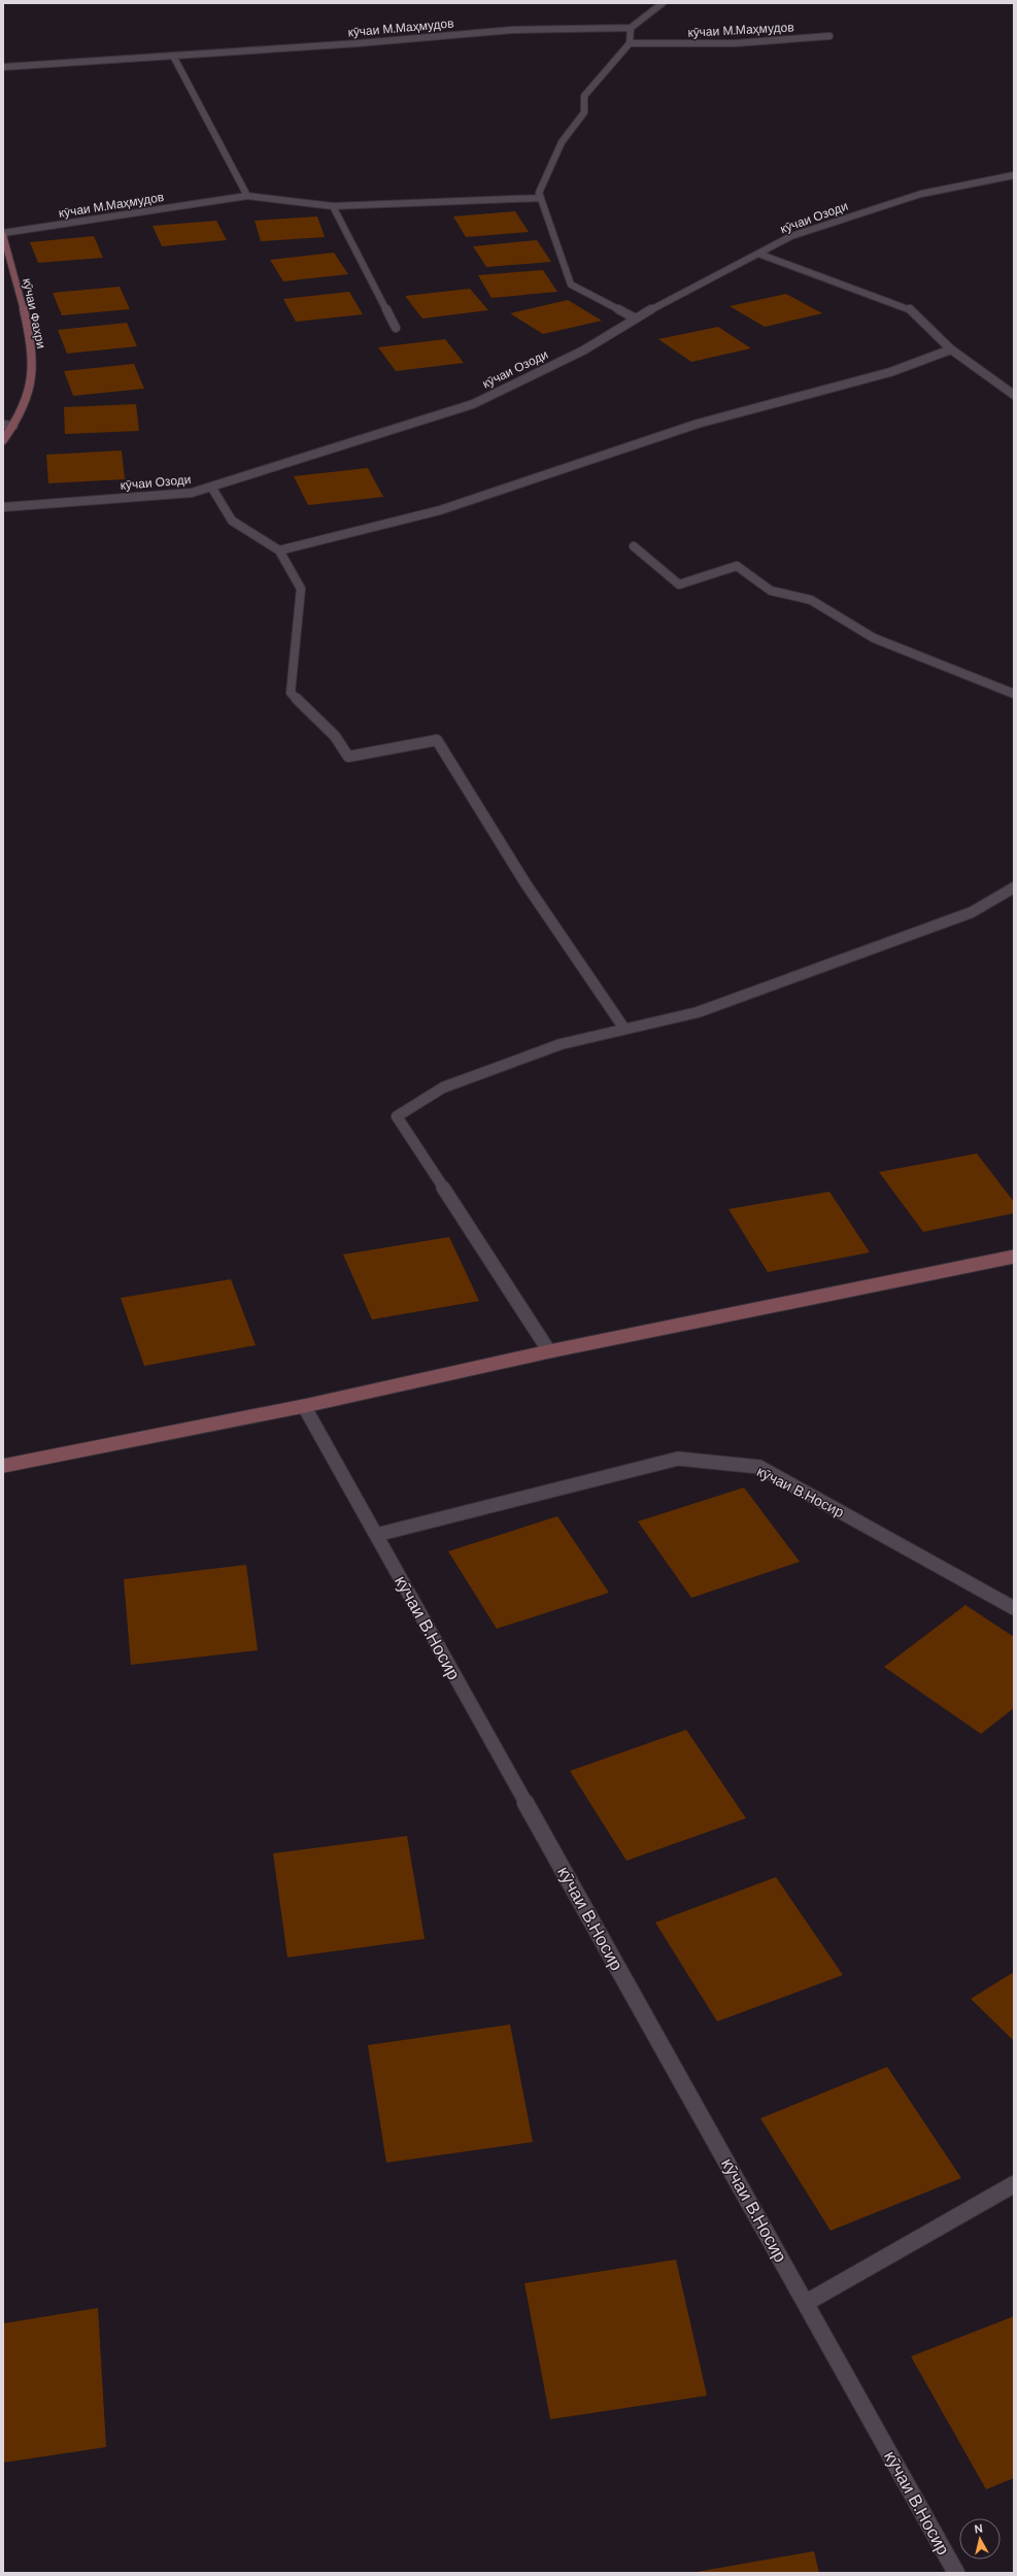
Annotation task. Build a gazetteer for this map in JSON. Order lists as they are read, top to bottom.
{
  "streets": {
    "main road": ["кӯчаи Фахри"],
    "street": ["кӯчаи М.Маҳмудов", "кӯчаи Озоди", "кӯчаи В.Носир"]
  },
  "crossings": [
    ["кӯчаи М.Маҳмудов", "кӯчаи Фахри"]
  ],
  "north": "top"
}
